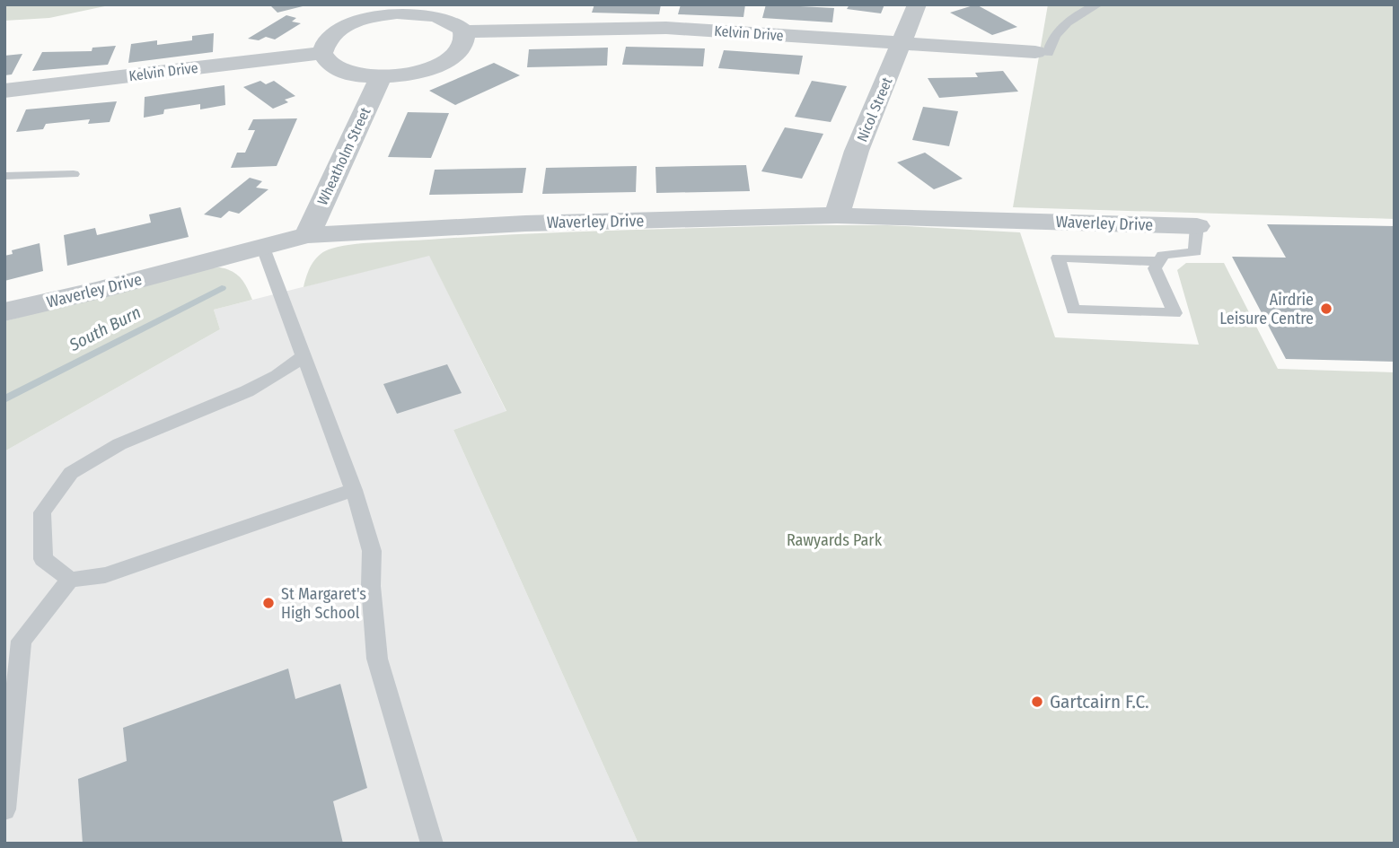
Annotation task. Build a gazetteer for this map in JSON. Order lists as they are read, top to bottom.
{
  "streets": {
    "street": [
      "Kelvin Drive",
      "Nicol Street",
      "Wheatholm Street",
      "Waverley Drive"
    ]
  },
  "crossings": [
    ["Kelvin Drive", "Nicol Street"],
    ["Nicol Street", "Waverley Drive"],
    ["Wheatholm Street", "Waverley Drive"]
  ],
  "water": ["South Burn"],
  "parks": ["Rawyards Park"],
  "places": ["Airdrie Leisure Centre", "St Margaret's High School", "Gartcairn F.C."]
}
